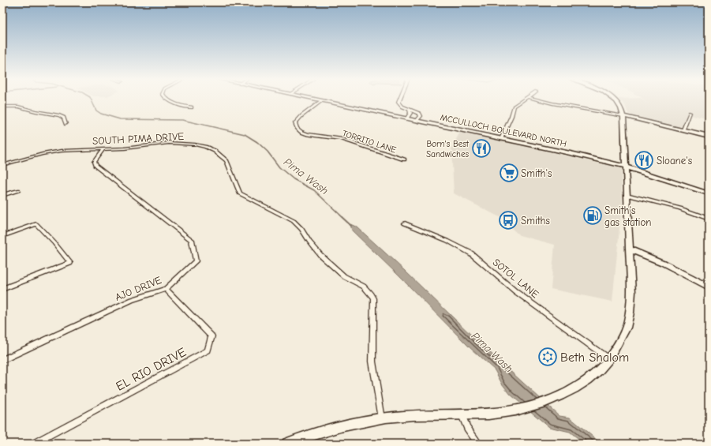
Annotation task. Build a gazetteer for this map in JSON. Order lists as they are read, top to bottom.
{
  "streets": {
    "main road": ["MCCULLOCH BOULEVARD NORTH"],
    "street": [
      "SOUTH PIMA DRIVE",
      "TORRITO LANE",
      "SOTOL LANE",
      "AJO DRIVE",
      "EL RIO DRIVE"
    ]
  },
  "crossings": [
    ["MCCULLOCH BOULEVARD NORTH", "TORRITO LANE"],
    ["SOUTH PIMA DRIVE", "AJO DRIVE"],
    ["AJO DRIVE", "EL RIO DRIVE"]
  ],
  "water": ["Pima Wash"],
  "places": {
    "restaurant": ["Born's Best Sandwiches", "Sloane's"],
    "supermarket": ["Smith's"],
    "fuel station": ["Smith's gas station"],
    "bus stop": ["Smiths"],
    "synagogue": ["Beth Shalom"]
  }
}
